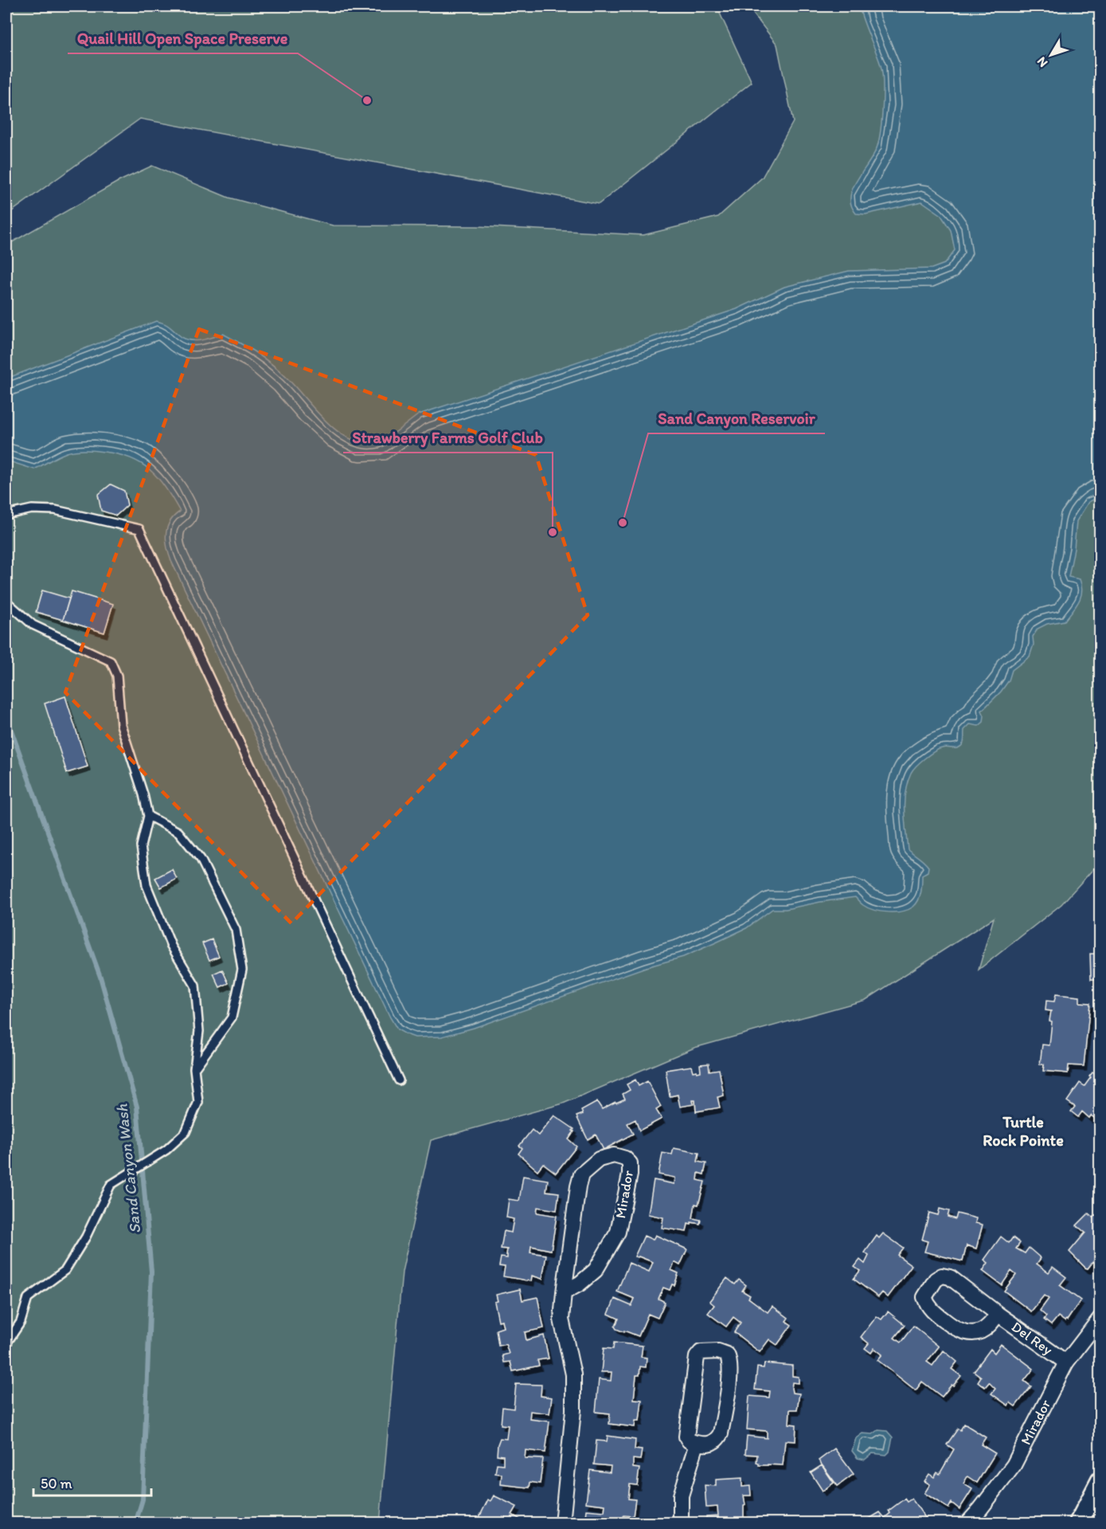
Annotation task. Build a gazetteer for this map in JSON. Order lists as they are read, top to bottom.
{
  "streets": {
    "street": ["Mirador", "Del Rey"]
  },
  "crossings": [
    ["Mirador", "Del Rey"]
  ],
  "districts": ["Turtle Rock Pointe"],
  "water": ["Sand Canyon Wash"],
  "places": ["Quail Hill Open Space Preserve", "Sand Canyon Reservoir", "Strawberry Farms Golf Club"],
  "scale_bar": "50 m",
  "north": "bottom left"
}
